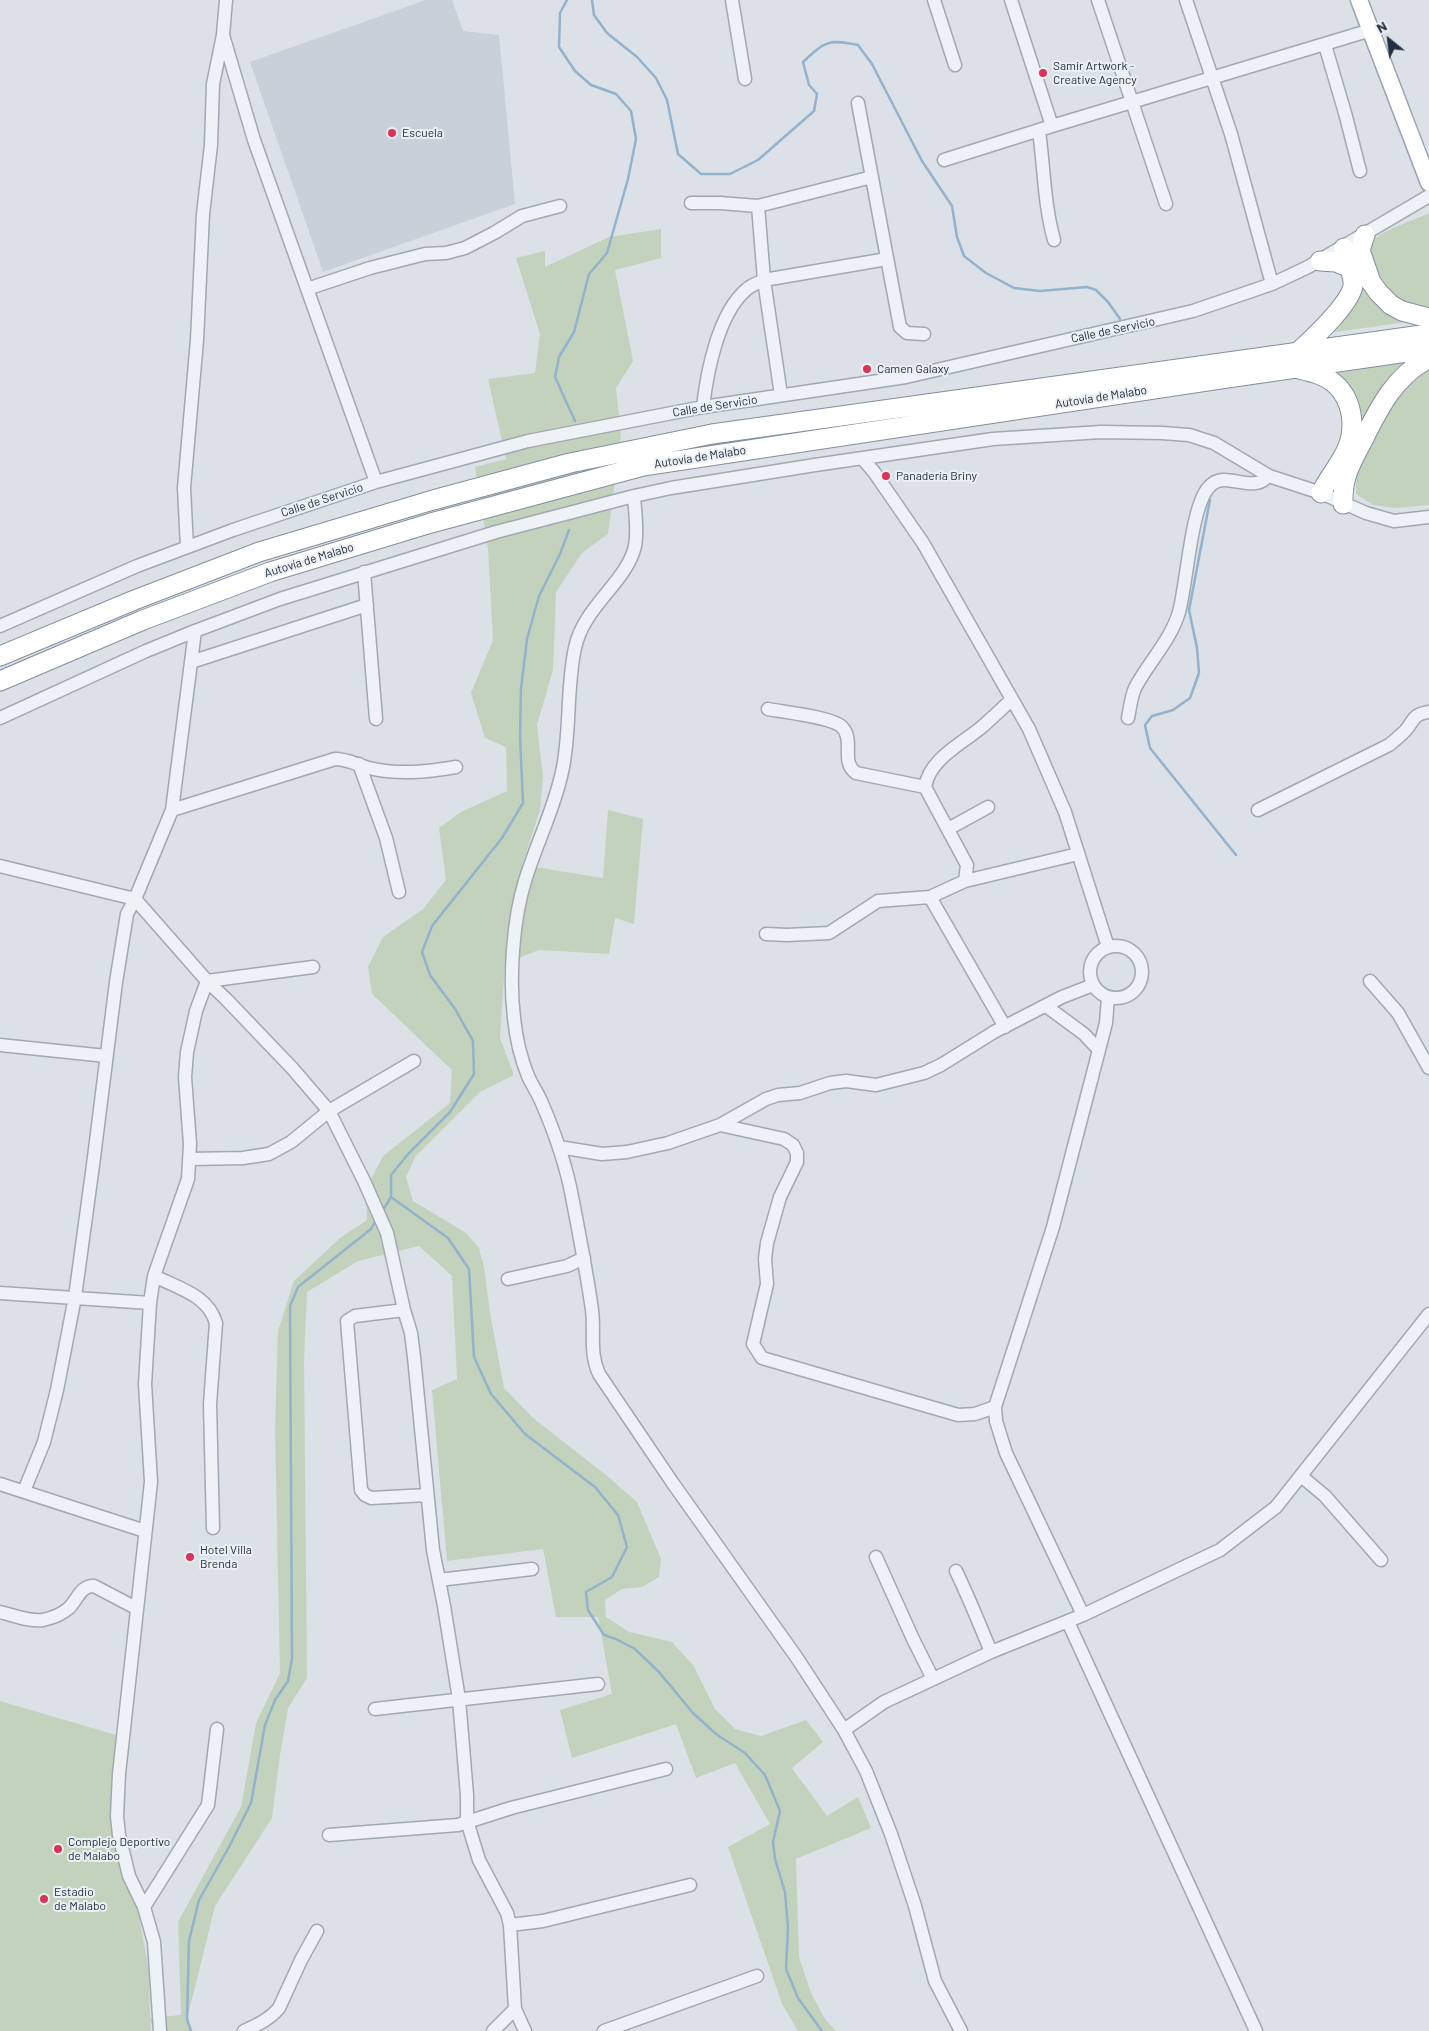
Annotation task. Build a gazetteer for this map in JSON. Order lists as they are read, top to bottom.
{
  "streets": {
    "highway": ["Autovía de Malabo"],
    "street": ["Calle de Servicio"]
  },
  "places": [
    "Samir Artwork - Creative Agency",
    "Escuela",
    "Camen Galaxy",
    "Panadería Briny",
    "Hotel Villa Brenda",
    "Complejo Deportivo de Malabo",
    "Estadio de Malabo"
  ],
  "north": "top left"
}
